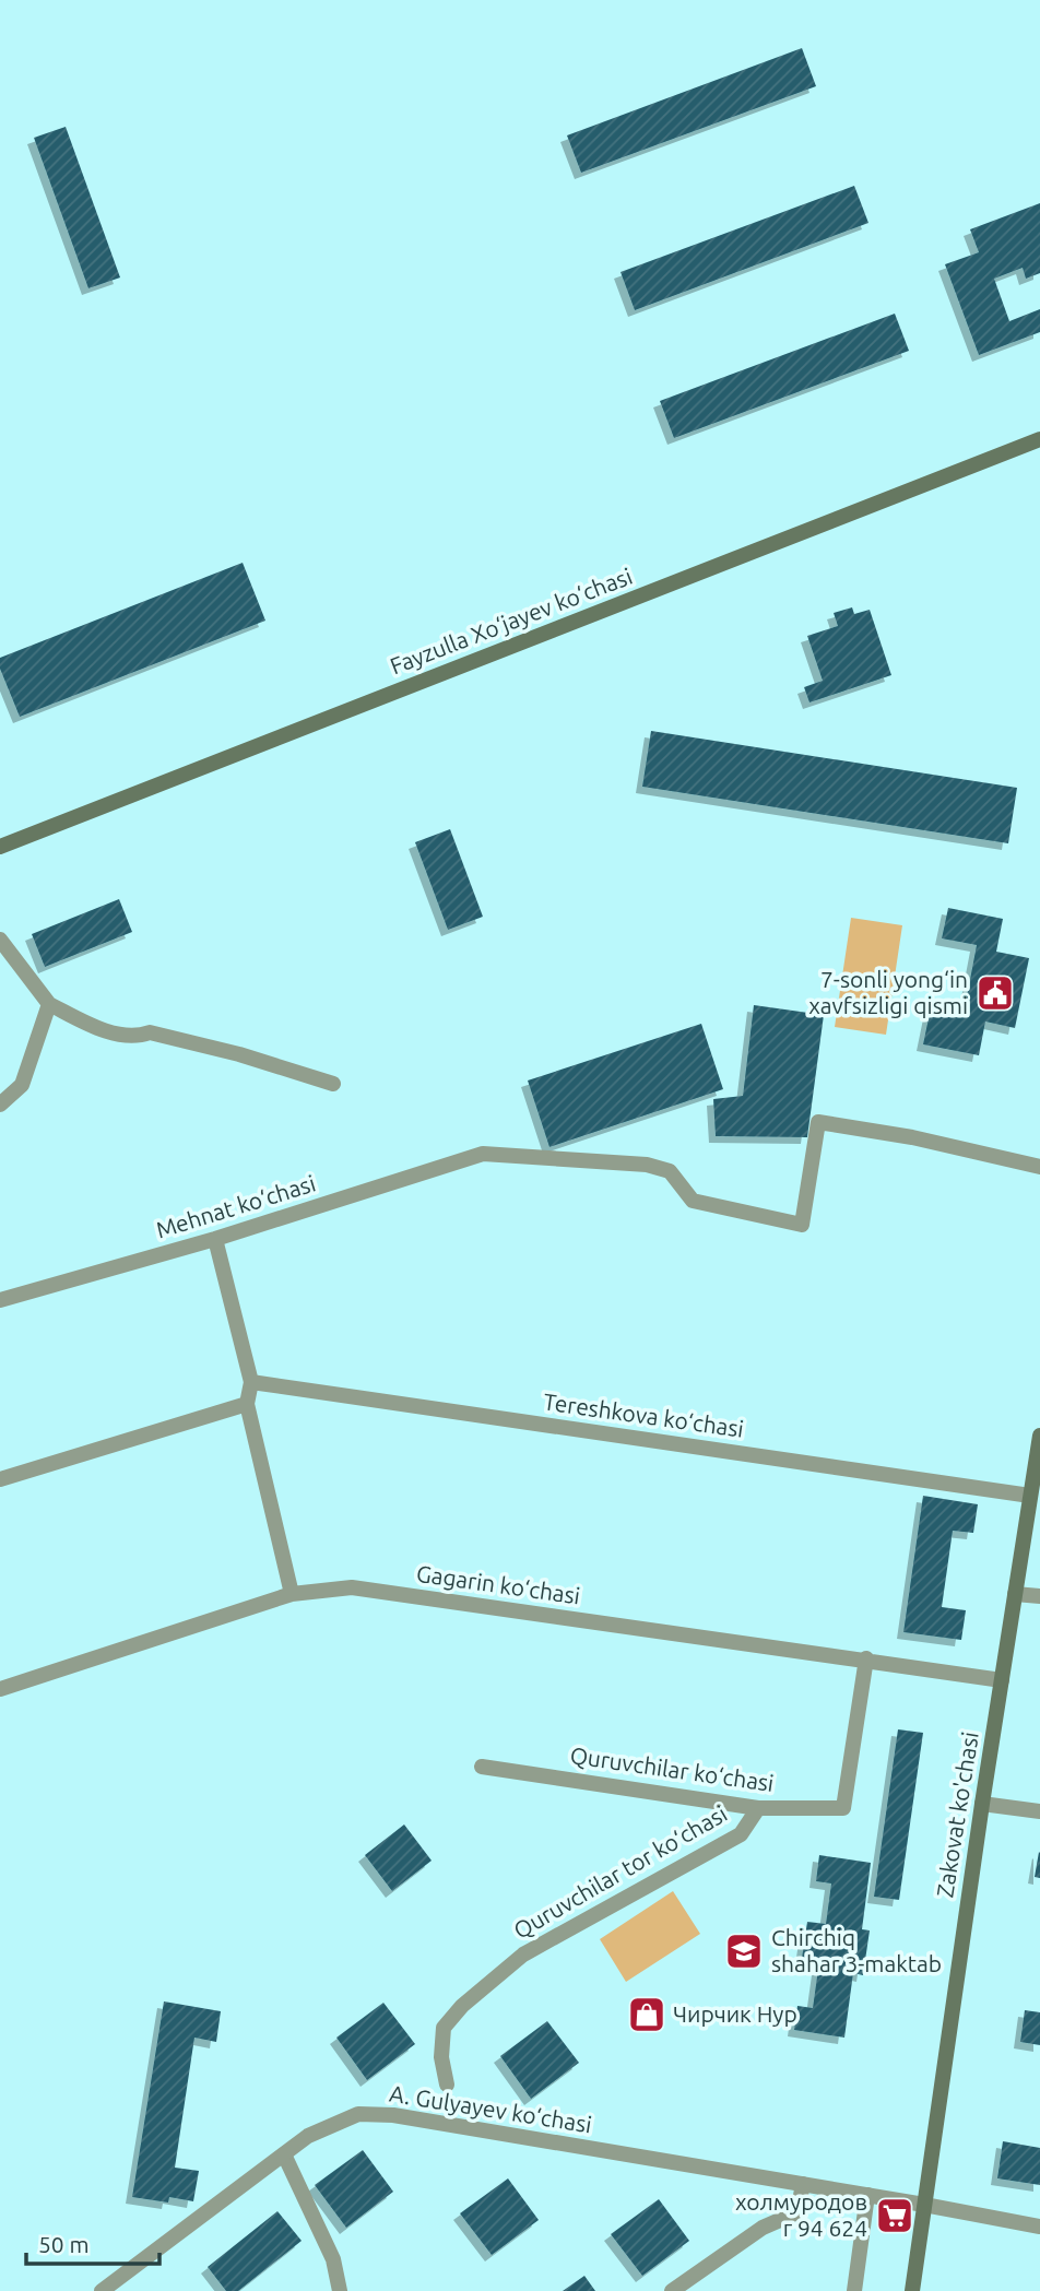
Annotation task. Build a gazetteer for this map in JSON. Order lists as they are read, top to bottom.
{
  "streets": {
    "main road": ["Fayzulla Xo‘jayev ko‘chasi", "Zakovat ko'chasi"],
    "street": [
      "Mehnat ko‘chasi",
      "Tereshkova ko‘chasi",
      "Gagarin ko‘chasi",
      "Quruvchilar ko‘chasi",
      "Quruvchilar tor ko‘chasi",
      "A. Gulyayev ko‘chasi"
    ]
  },
  "crossings": [
    ["Tereshkova ko‘chasi", "Zakovat ko'chasi"],
    ["Gagarin ko‘chasi", "Quruvchilar ko‘chasi"],
    ["Gagarin ko‘chasi", "Zakovat ko'chasi"],
    ["Quruvchilar ko‘chasi", "Quruvchilar tor ko‘chasi"],
    ["Zakovat ko'chasi", "A. Gulyayev ko‘chasi"]
  ],
  "places": {
    "public building": ["7-sonli yong‘in xavfsizligi qismi"],
    "school or university": ["Chirchiq shahar 3-maktab"],
    "shop": ["Чирчик Нур"],
    "supermarket": ["холмуродов г 94 624"]
  },
  "scale_bar": "50 m"
}
